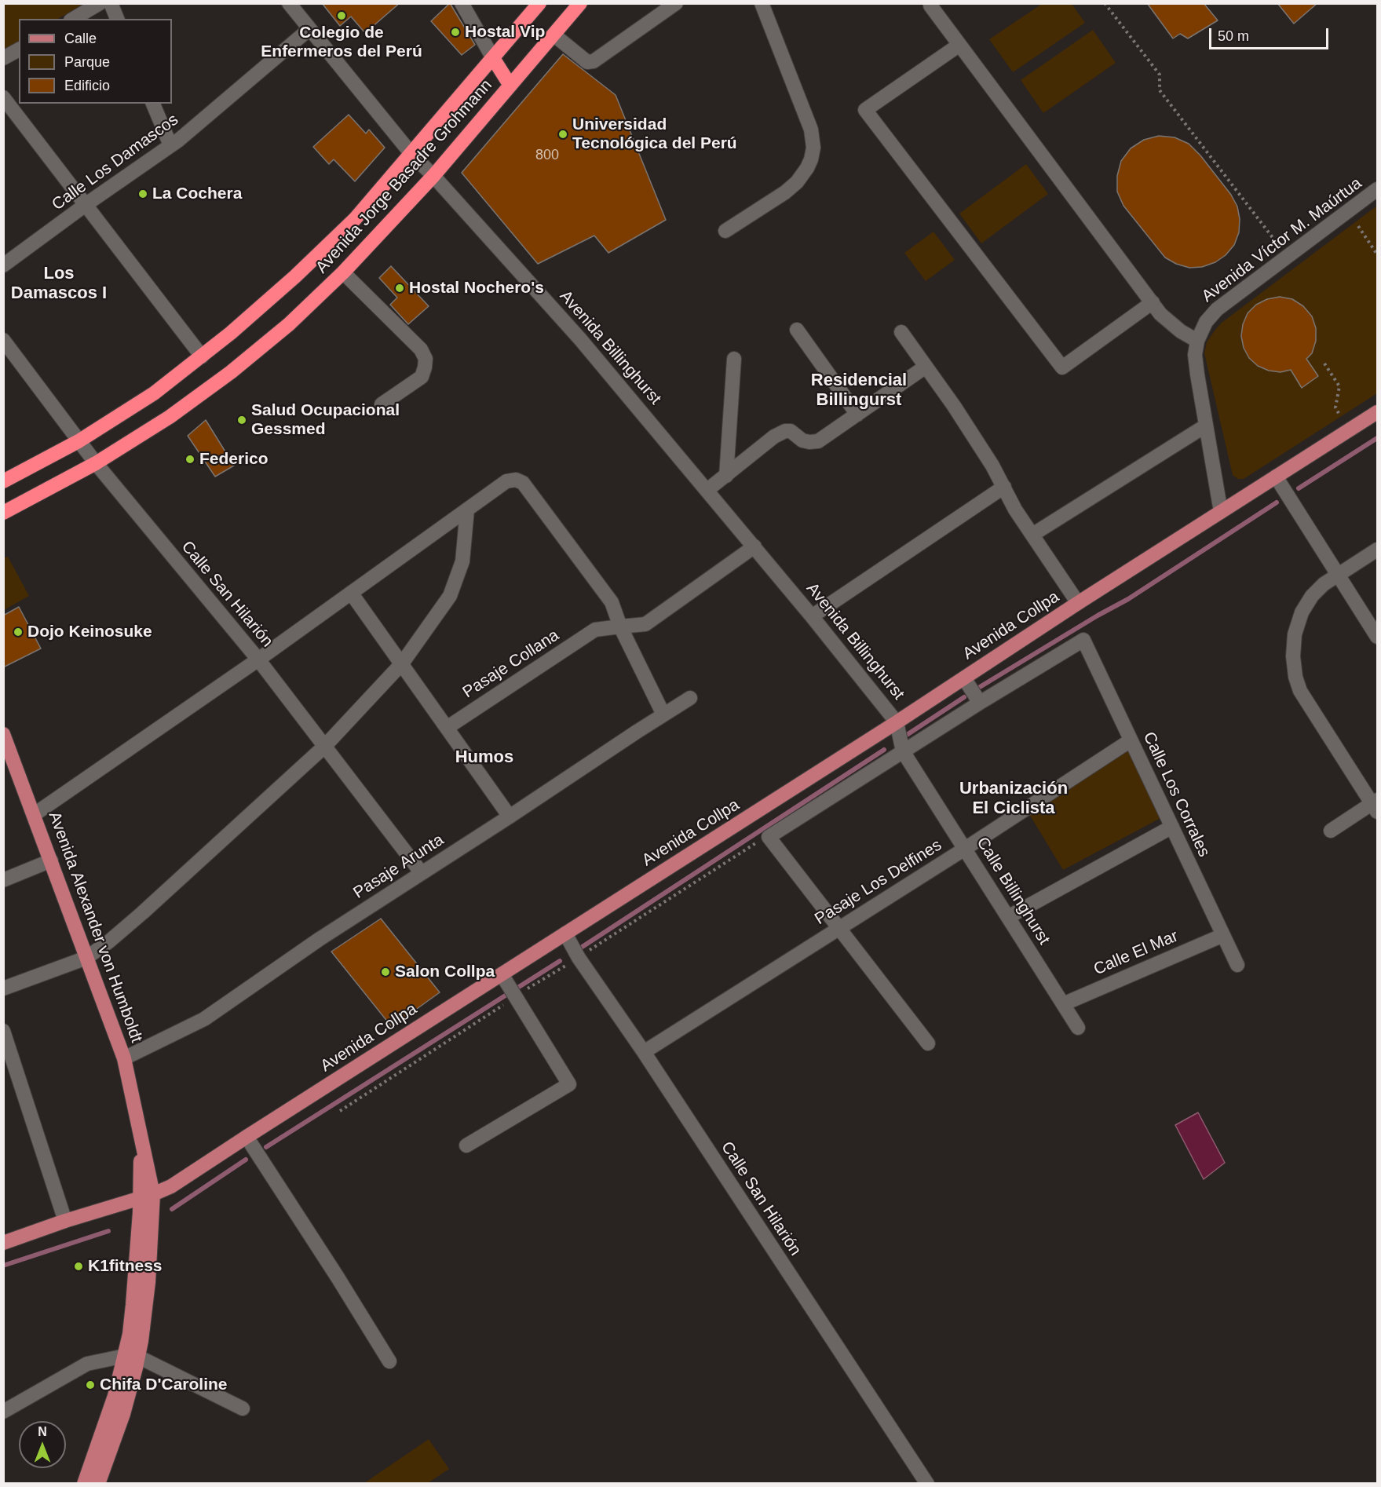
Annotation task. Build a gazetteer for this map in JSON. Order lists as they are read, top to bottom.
{
  "streets": {
    "highway": ["Avenida Jorge Basadre Grohmann"],
    "main road": ["Avenida Collpa", "Avenida Alexander von Humboldt"],
    "street": [
      "Calle Los Damascos",
      "Avenida Víctor M. Maúrtua",
      "Avenida Billinghurst",
      "Calle San Hilarión",
      "Pasaje Collana",
      "Calle Los Corrales",
      "Pasaje Arunta",
      "Pasaje Los Delfines",
      "Calle Billinghurst",
      "Calle El Mar"
    ]
  },
  "crossings": [
    ["Calle Los Damascos", "Avenida Billinghurst"],
    ["Avenida Jorge Basadre Grohmann", "Avenida Billinghurst"],
    ["Avenida Jorge Basadre Grohmann", "Calle San Hilarión"],
    ["Avenida Víctor M. Maúrtua", "Avenida Collpa"],
    ["Avenida Billinghurst", "Avenida Collpa"],
    ["Avenida Billinghurst", "Calle Billinghurst"],
    ["Calle San Hilarión", "Avenida Collpa"],
    ["Calle San Hilarión", "Pasaje Arunta"],
    ["Calle San Hilarión", "Pasaje Los Delfines"],
    ["Avenida Collpa", "Calle Billinghurst"],
    ["Avenida Collpa", "Avenida Alexander von Humboldt"],
    ["Calle Los Corrales", "Pasaje Los Delfines"],
    ["Calle Los Corrales", "Calle El Mar"],
    ["Pasaje Arunta", "Avenida Alexander von Humboldt"],
    ["Pasaje Los Delfines", "Calle Billinghurst"],
    ["Calle Billinghurst", "Calle El Mar"]
  ],
  "districts": [
    "Los Damascos I",
    "Residencial Billingurst",
    "Humos",
    "Urbanización El Ciclista"
  ],
  "places": [
    "Colegio de Enfermeros del Perú",
    "Hostal Vip",
    "Universidad Tecnológica del Perú",
    "La Cochera",
    "Hostal Nochero's",
    "Salud Ocupacional Gessmed",
    "Federico",
    "Dojo Keinosuke",
    "Salon Collpa",
    "K1fitness",
    "Chifa D'Caroline"
  ],
  "house_numbers": ["800"],
  "legend": ["Calle", "Parque", "Edificio"],
  "scale_bar": "50 m",
  "north": "top"
}
